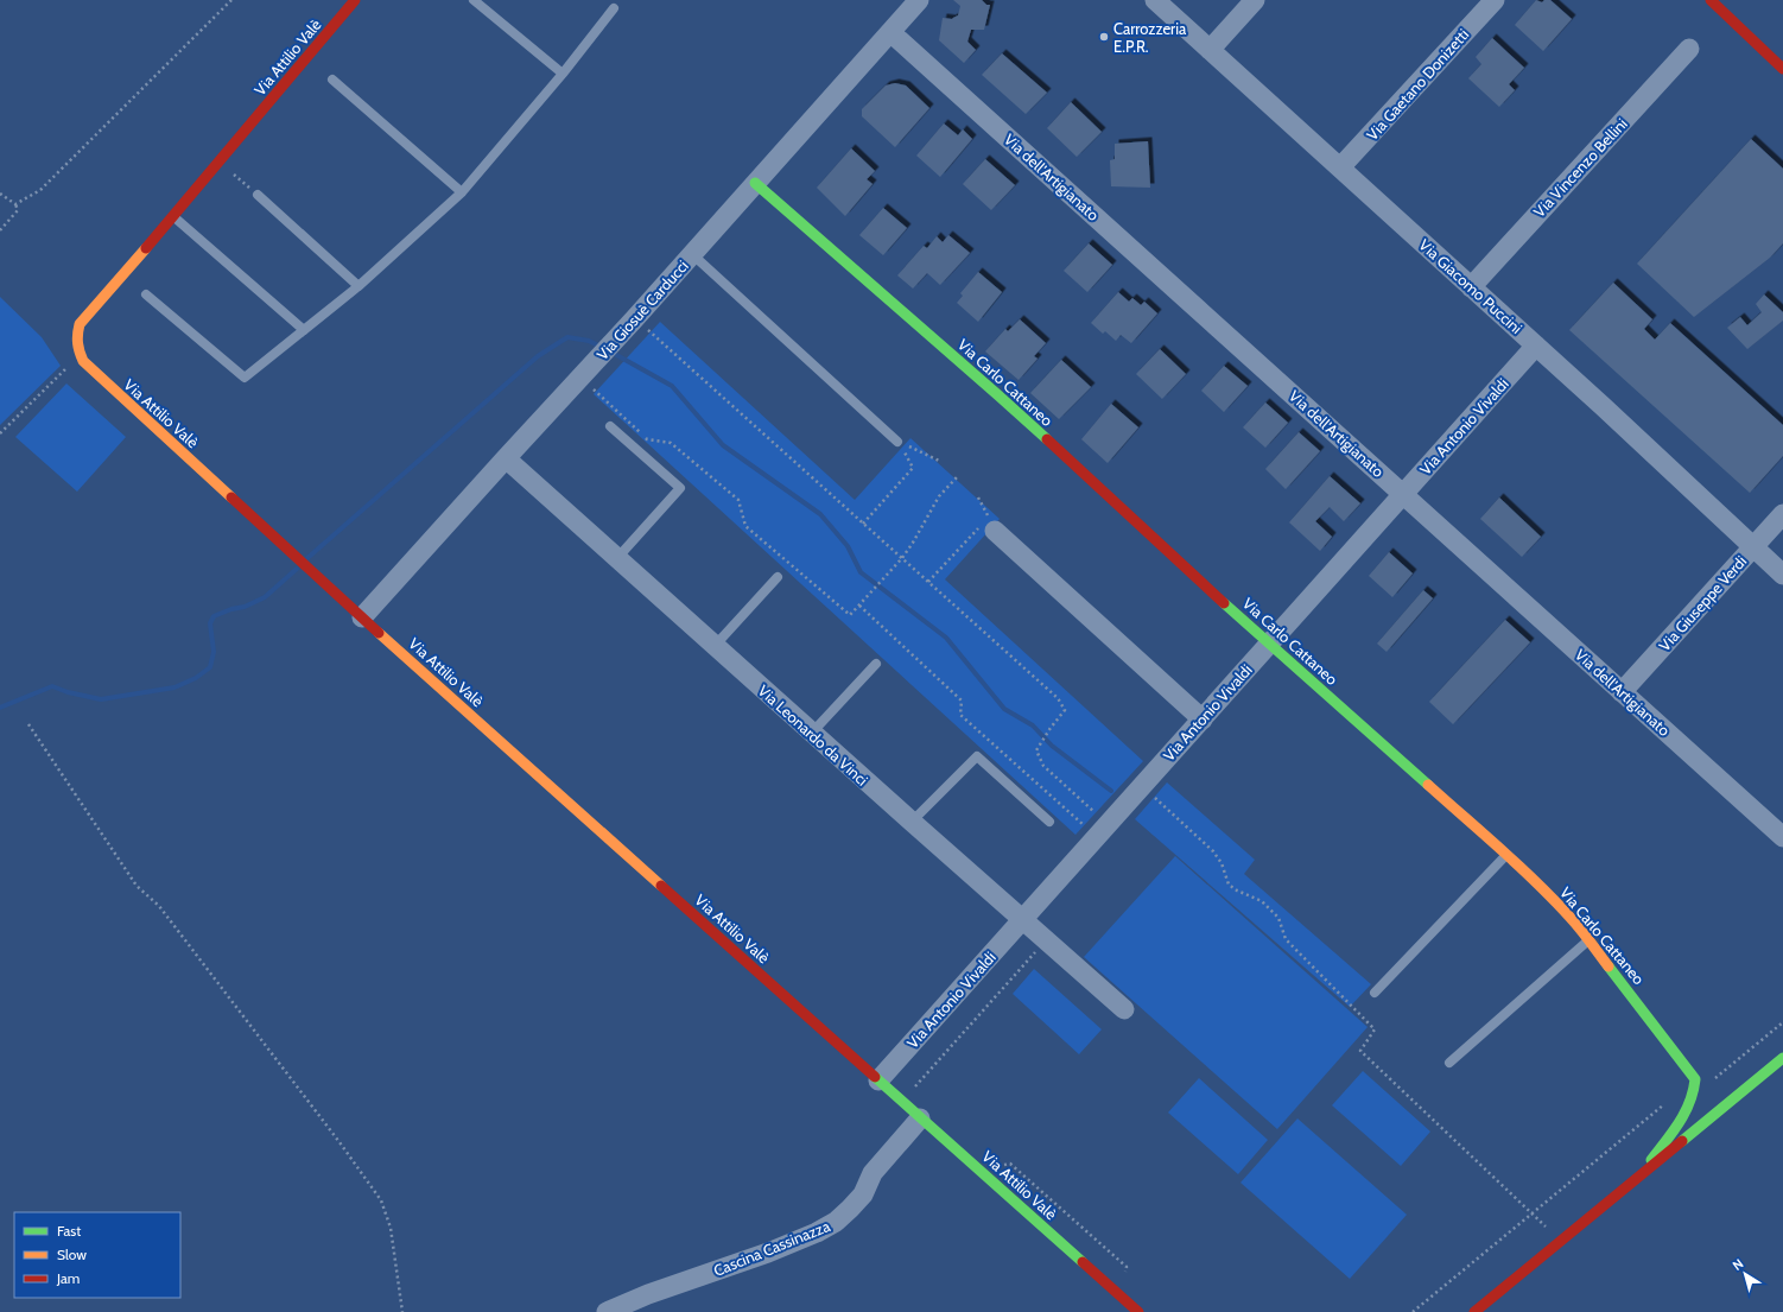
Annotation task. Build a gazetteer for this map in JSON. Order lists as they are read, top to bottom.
{
  "streets": {
    "street": [
      "Via Attilio Valè",
      "Via Gaetano Donizetti",
      "Via Vincenzo Bellini",
      "Via dell'Artigianato",
      "Via Giacomo Puccini",
      "Via Giosuè Carducci",
      "Via Carlo Cattaneo",
      "Via Antonio Vivaldi",
      "Via Giuseppe Verdi",
      "Via Leonardo da Vinci",
      "Cascina Cassinazza"
    ]
  },
  "crossings": [
    ["Via Attilio Valè", "Via Giosuè Carducci"],
    ["Via Attilio Valè", "Via Antonio Vivaldi"],
    ["Via Attilio Valè", "Cascina Cassinazza"],
    ["Via Gaetano Donizetti", "Via Giacomo Puccini"],
    ["Via Vincenzo Bellini", "Via Giacomo Puccini"],
    ["Via dell'Artigianato", "Via Giosuè Carducci"],
    ["Via dell'Artigianato", "Via Antonio Vivaldi"],
    ["Via dell'Artigianato", "Via Giuseppe Verdi"],
    ["Via Giacomo Puccini", "Via Antonio Vivaldi"],
    ["Via Giacomo Puccini", "Via Giuseppe Verdi"],
    ["Via Giosuè Carducci", "Via Carlo Cattaneo"],
    ["Via Giosuè Carducci", "Via Leonardo da Vinci"],
    ["Via Carlo Cattaneo", "Via Antonio Vivaldi"],
    ["Via Antonio Vivaldi", "Via Leonardo da Vinci"]
  ],
  "places": ["Carrozzeria E.P.R."],
  "legend": ["Fast", "Slow", "Jam"],
  "north": "top left"
}
